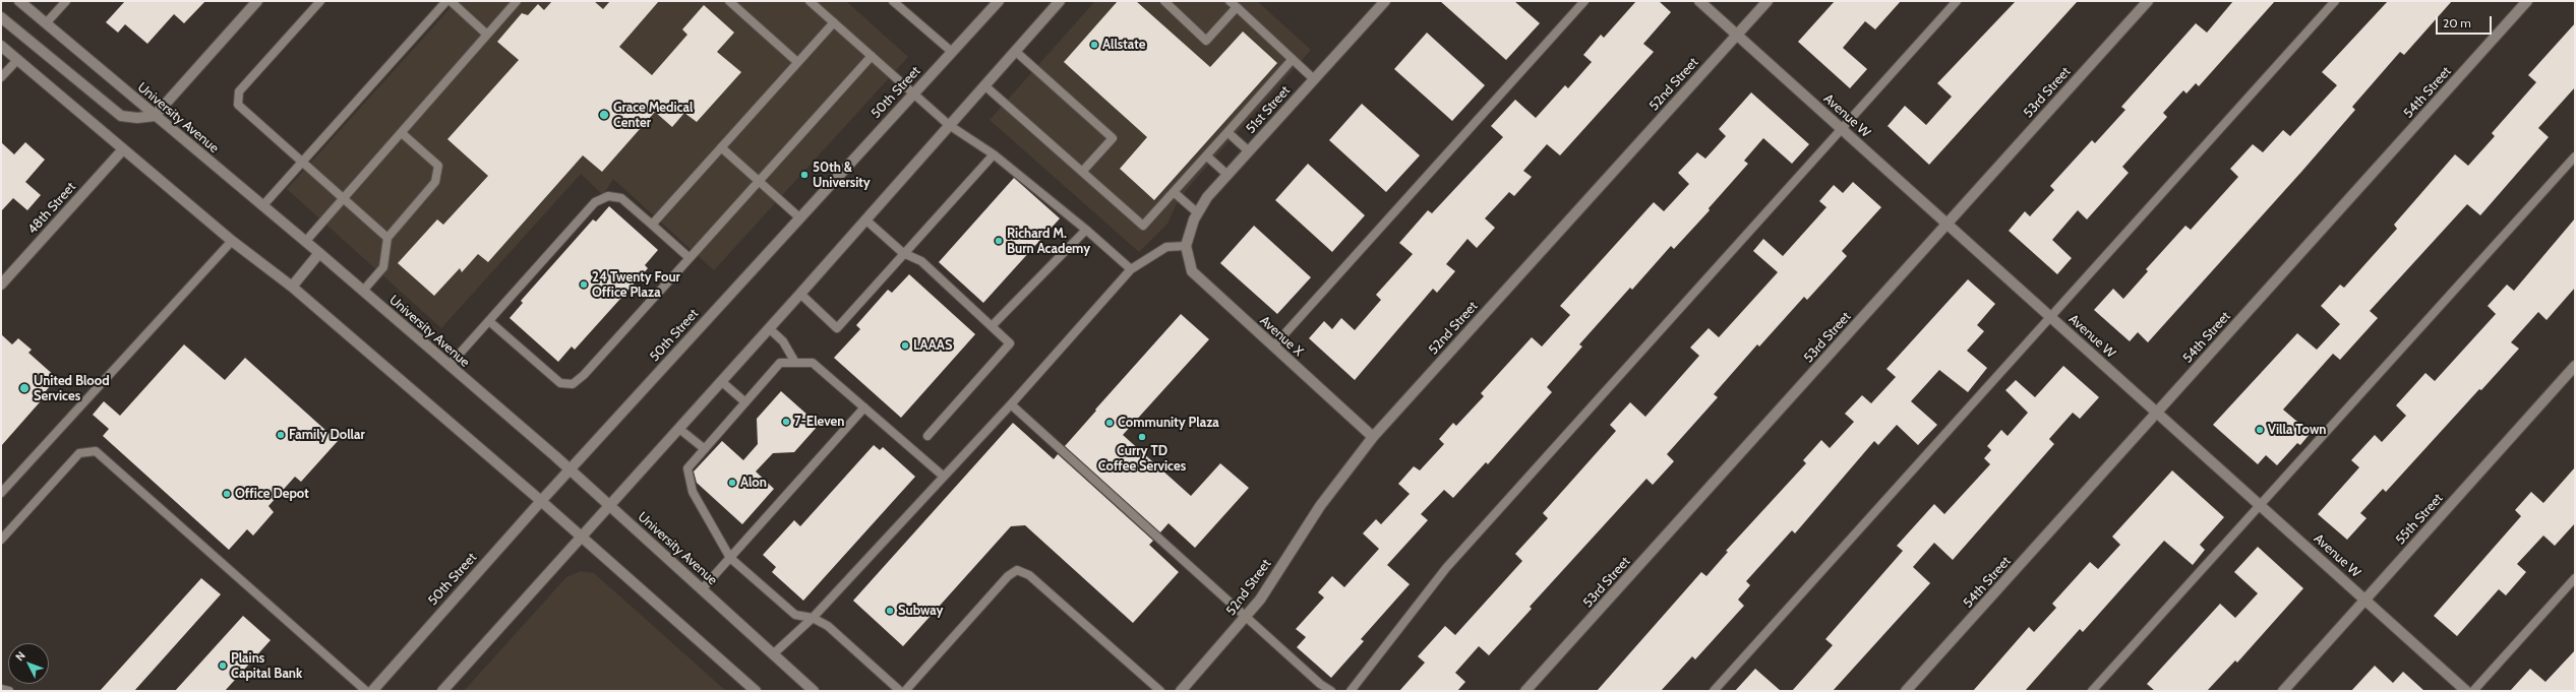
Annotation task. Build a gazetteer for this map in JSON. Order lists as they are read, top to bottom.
{
  "streets": {
    "street": [
      "52nd Street",
      "50th Street",
      "53rd Street",
      "54th Street",
      "51st Street",
      "Avenue W",
      "University Avenue",
      "48th Street",
      "Avenue X",
      "55th Street"
    ]
  },
  "crossings": [
    ["52nd Street", "Avenue W"],
    ["52nd Street", "Avenue X"],
    ["50th Street", "University Avenue"],
    ["53rd Street", "Avenue W"],
    ["54th Street", "Avenue W"],
    ["51st Street", "Avenue X"],
    ["Avenue W", "55th Street"]
  ],
  "places": [
    "Allstate",
    "Grace Medical Center",
    "50th & University",
    "Richard M. Burn Academy",
    "24 Twenty Four Office Plaza",
    "LAAAS",
    "United Blood Services",
    "7-Eleven",
    "Community Plaza",
    "Villa Town",
    "Family Dollar",
    "Curry TD Coffee Services",
    "Alon",
    "Office Depot",
    "Subway",
    "Plains Capital Bank"
  ],
  "scale_bar": "20 m",
  "north": "top left"
}
